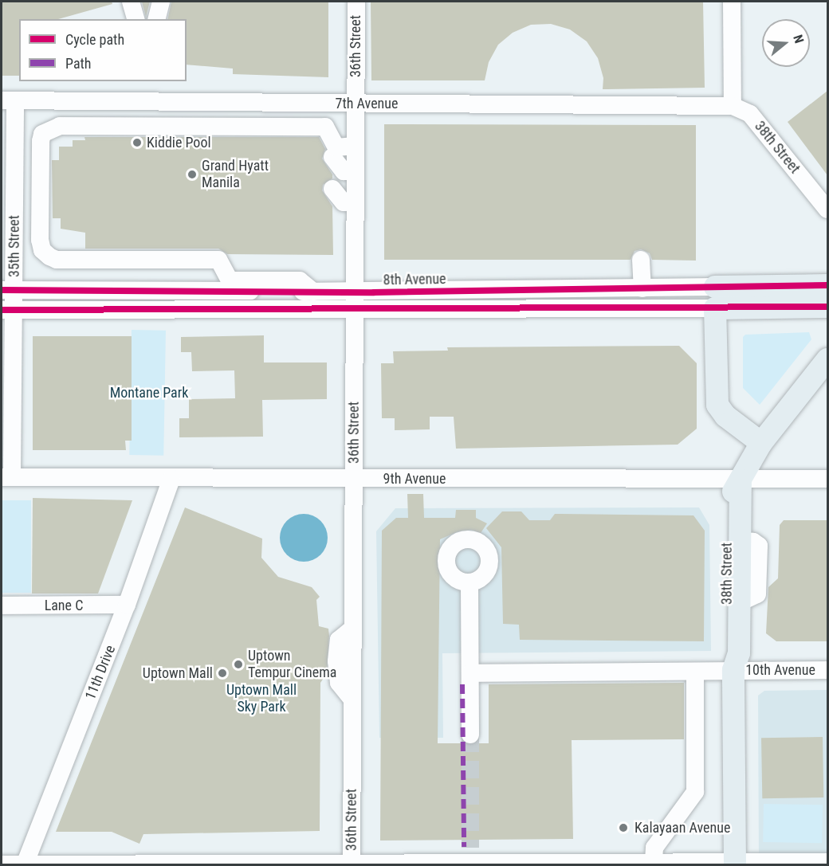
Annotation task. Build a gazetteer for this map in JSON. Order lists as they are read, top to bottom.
{
  "streets": {
    "main road": ["38th Street", "8th Avenue"],
    "street": [
      "36th Street",
      "7th Avenue",
      "35th Street",
      "9th Avenue",
      "Lane C",
      "10th Avenue",
      "11th Drive"
    ]
  },
  "crossings": [
    ["36th Street", "7th Avenue"],
    ["36th Street", "8th Avenue"],
    ["36th Street", "9th Avenue"],
    ["7th Avenue", "38th Street"],
    ["7th Avenue", "35th Street"],
    ["38th Street", "9th Avenue"],
    ["38th Street", "10th Avenue"],
    ["35th Street", "8th Avenue"],
    ["35th Street", "9th Avenue"],
    ["9th Avenue", "11th Drive"],
    ["Lane C", "11th Drive"]
  ],
  "parks": ["Montane Park", "Uptown Mall Sky Park"],
  "places": [
    "Kiddie Pool",
    "Grand Hyatt Manila",
    "Uptown Tempur Cinema",
    "Uptown Mall",
    "Kalayaan Avenue"
  ],
  "legend": ["Cycle path", "Path"],
  "north": "right"
}
